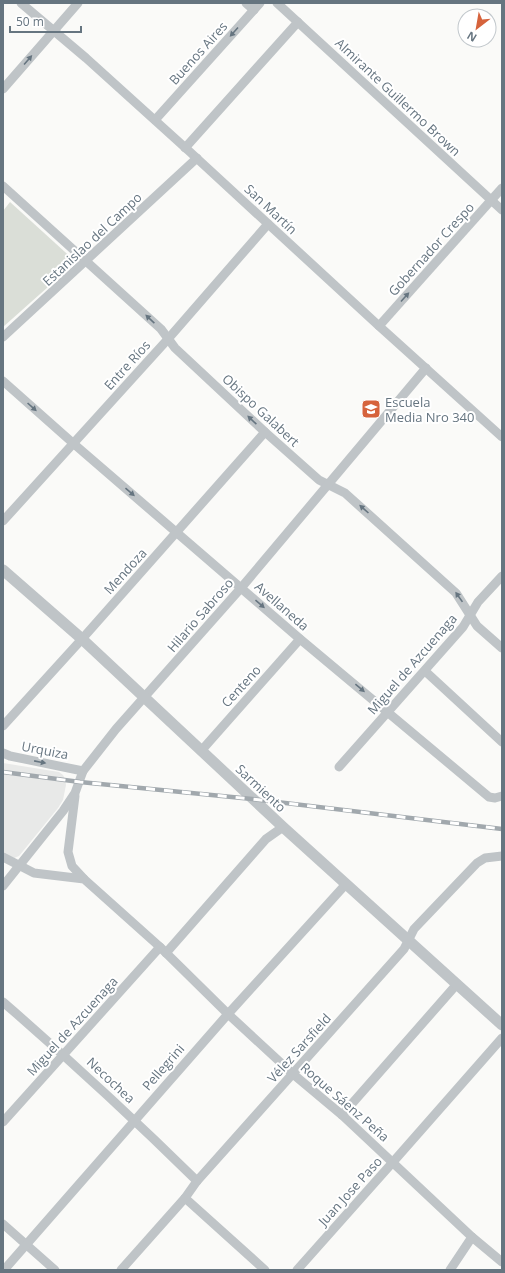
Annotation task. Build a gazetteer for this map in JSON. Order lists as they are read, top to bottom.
{
  "streets": {
    "street": [
      "Buenos Aires",
      "Almirante Guillermo Brown",
      "San Martín",
      "Estanislao del Campo",
      "Gobernador Crespo",
      "Entre Ríos",
      "Obispo Galabert",
      "Mendoza",
      "Avellaneda",
      "Hilario Sabroso",
      "Miguel de Azcuenaga",
      "Centeno",
      "Urquiza",
      "Sarmiento",
      "Vélez Sarsfield",
      "Pellegrini",
      "Necochea",
      "Roque Sáenz Peña",
      "Juan Jose Paso"
    ]
  },
  "crossings": [
    ["Buenos Aires", "San Martín"],
    ["Almirante Guillermo Brown", "Gobernador Crespo"],
    ["San Martín", "Estanislao del Campo"],
    ["San Martín", "Gobernador Crespo"],
    ["San Martín", "Entre Ríos"],
    ["San Martín", "Hilario Sabroso"],
    ["Estanislao del Campo", "Obispo Galabert"],
    ["Entre Ríos", "Obispo Galabert"],
    ["Entre Ríos", "Avellaneda"],
    ["Obispo Galabert", "Mendoza"],
    ["Obispo Galabert", "Hilario Sabroso"],
    ["Obispo Galabert", "Miguel de Azcuenaga"],
    ["Mendoza", "Avellaneda"],
    ["Mendoza", "Sarmiento"],
    ["Avellaneda", "Hilario Sabroso"],
    ["Avellaneda", "Miguel de Azcuenaga"],
    ["Avellaneda", "Centeno"],
    ["Hilario Sabroso", "Urquiza"],
    ["Hilario Sabroso", "Sarmiento"],
    ["Hilario Sabroso", "Roque Sáenz Peña"],
    ["Miguel de Azcuenaga", "Sarmiento"],
    ["Miguel de Azcuenaga", "Necochea"],
    ["Miguel de Azcuenaga", "Roque Sáenz Peña"],
    ["Centeno", "Sarmiento"],
    ["Sarmiento", "Vélez Sarsfield"],
    ["Sarmiento", "Pellegrini"],
    ["Vélez Sarsfield", "Necochea"],
    ["Vélez Sarsfield", "Roque Sáenz Peña"],
    ["Pellegrini", "Necochea"],
    ["Pellegrini", "Roque Sáenz Peña"],
    ["Roque Sáenz Peña", "Juan Jose Paso"]
  ],
  "one_way": [
    "Gobernador Crespo",
    "Obispo Galabert",
    "Avellaneda",
    "Urquiza"
  ],
  "places": {
    "school or university": ["Escuela Media Nro 340"]
  },
  "scale_bar": "50 m",
  "north": "bottom left"
}
